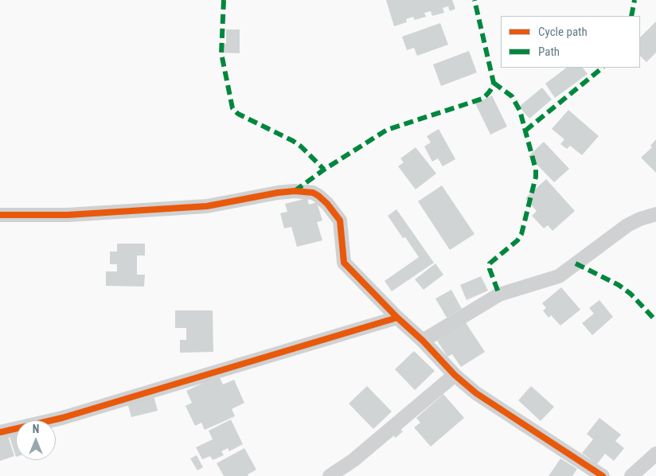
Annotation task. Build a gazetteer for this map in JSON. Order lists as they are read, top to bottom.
{
  "legend": ["Cycle path", "Path"],
  "north": "top"
}
